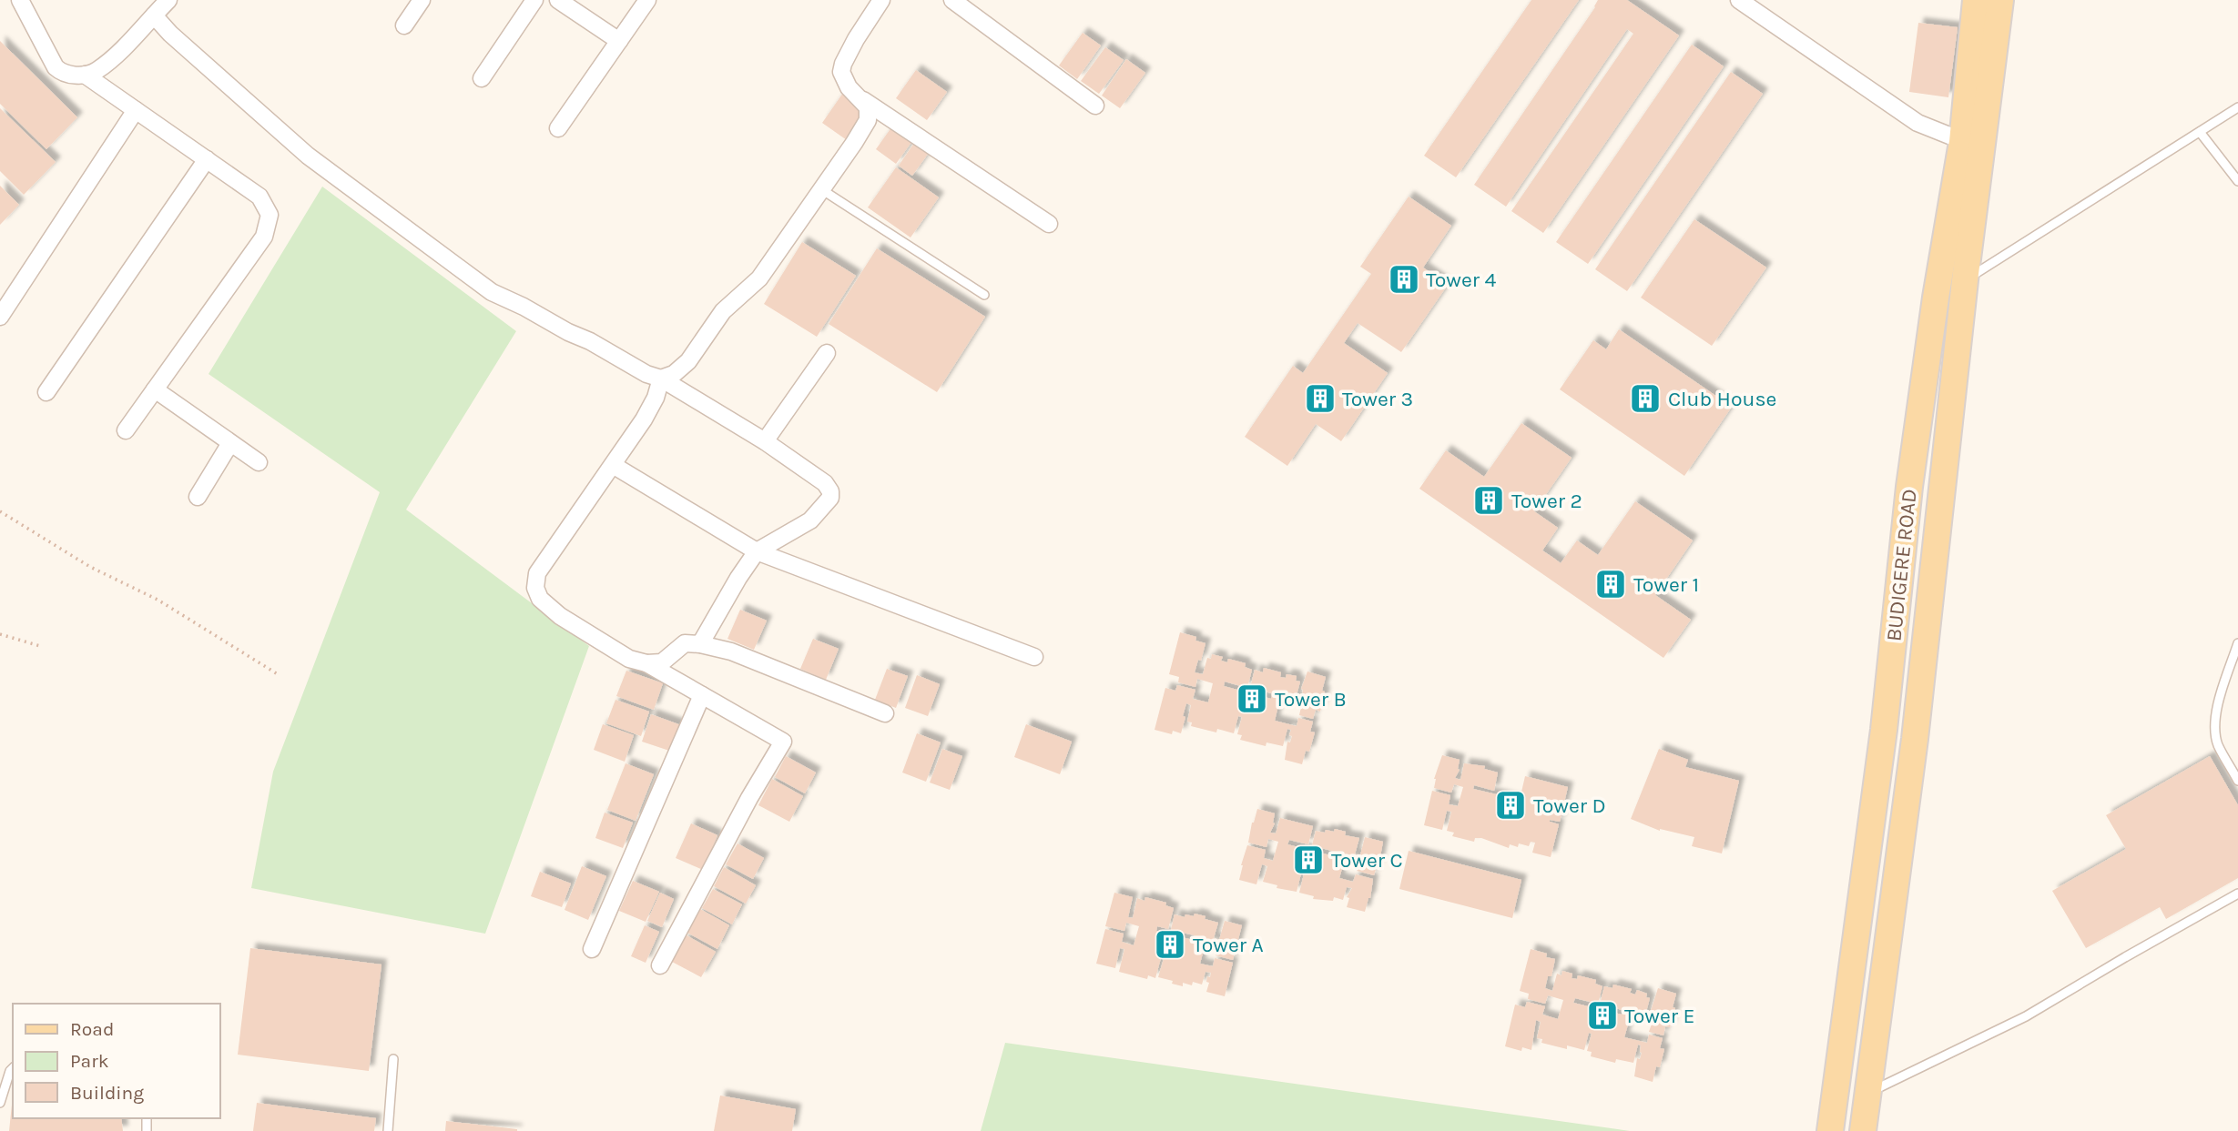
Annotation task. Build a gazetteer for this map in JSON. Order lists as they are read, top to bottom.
{
  "streets": {
    "main road": ["BUDIGERE ROAD"]
  },
  "places": {
    "building": [
      "Tower 4",
      "Tower 3",
      "Club House",
      "Tower 2",
      "Tower 1",
      "Tower B",
      "Tower D",
      "Tower C",
      "Tower A",
      "Tower E"
    ]
  },
  "legend": ["Road", "Park", "Building"]
}
